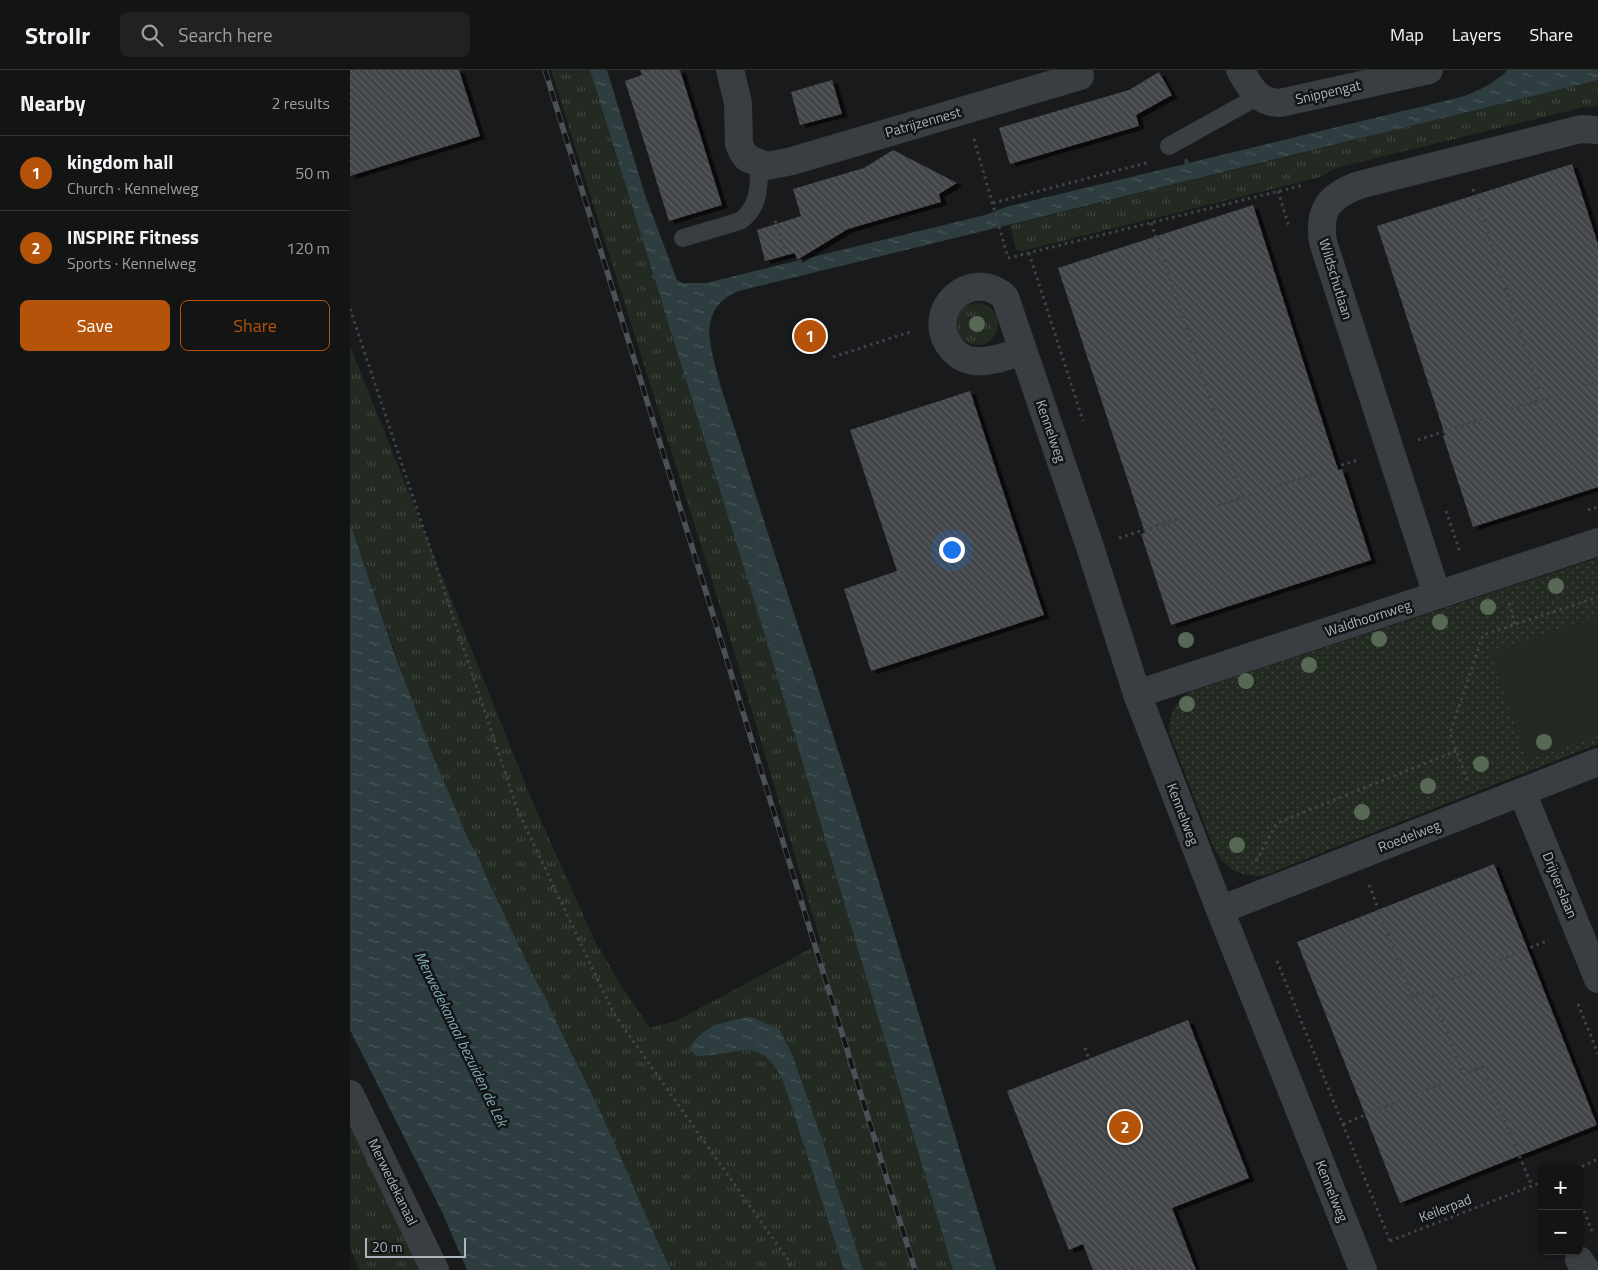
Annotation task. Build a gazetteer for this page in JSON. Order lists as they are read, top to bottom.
{
  "streets": {
    "street": [
      "Snippengat",
      "Patrijzennest",
      "Wildschutlaan",
      "Kennelweg",
      "Waldhoornweg",
      "Roedelweg",
      "Drijverslaan",
      "Merwedekanaal"
    ],
    "path": ["Keilerpad"]
  },
  "crossings": [
    ["Wildschutlaan", "Waldhoornweg"],
    ["Kennelweg", "Waldhoornweg"],
    ["Kennelweg", "Roedelweg"],
    ["Kennelweg", "Keilerpad"],
    ["Roedelweg", "Drijverslaan"]
  ],
  "water": ["Merwedekanaal bezuiden de Lek"],
  "scale_bar": "20 m",
  "page": {
    "header": "Strollr",
    "search": "Search here",
    "nav": ["Map", "Layers", "Share"],
    "heading": ["Nearby", "2 results"],
    "list": [
      {
        "mark": "1",
        "name": "kingdom hall",
        "note": "Church · Kennelweg",
        "value": "50 m"
      },
      {
        "mark": "2",
        "name": "INSPIRE Fitness",
        "note": "Sports · Kennelweg",
        "value": "120 m"
      }
    ],
    "buttons": ["Save", "Share"],
    "pins": ["1", "2"],
    "map_buttons": ["+", "−"],
    "scale": "20 m"
  }
}
